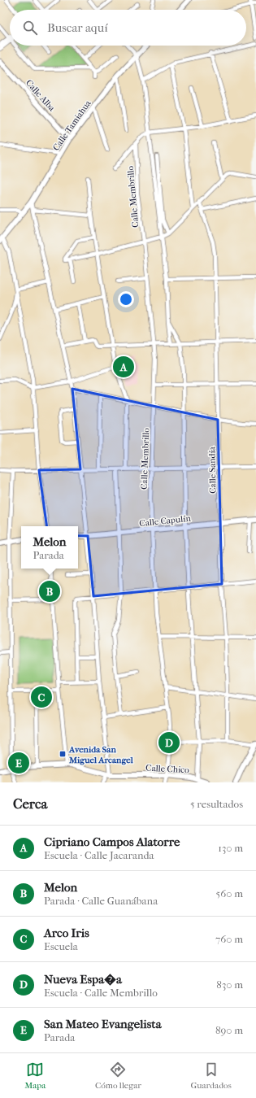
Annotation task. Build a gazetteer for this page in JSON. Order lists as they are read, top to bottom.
{
  "streets": {
    "street": [
      "Calle Alba",
      "Calle Tamiahua",
      "Calle Membrillo",
      "Calle Sandía",
      "Calle Capulín",
      "Calle Chico"
    ]
  },
  "crossings": [
    ["Calle Alba", "Calle Tamiahua"],
    ["Calle Membrillo", "Calle Capulín"],
    ["Calle Membrillo", "Calle Chico"],
    ["Calle Sandía", "Calle Capulín"]
  ],
  "places": {
    "transit": ["Avenida San Miguel Arcangel"]
  },
  "page": {
    "search": "Buscar aquí",
    "pins": [
      "A",
      "B",
      "C",
      "D",
      "E"
    ],
    "popup": ["Melon", "Parada"],
    "heading": ["Cerca", "5 resultados"],
    "list": [
      {
        "mark": "A",
        "name": "Cipriano Campos Alatorre",
        "note": "Escuela · Calle Jacaranda",
        "value": "130 m"
      },
      {
        "mark": "B",
        "name": "Melon",
        "note": "Parada · Calle Guanábana",
        "value": "560 m"
      },
      {
        "mark": "C",
        "name": "Arco Iris",
        "note": "Escuela",
        "value": "760 m"
      },
      {
        "mark": "D",
        "name": "Nueva Espa�a",
        "note": "Escuela · Calle Membrillo",
        "value": "830 m"
      },
      {
        "mark": "E",
        "name": "San Mateo Evangelista",
        "note": "Parada",
        "value": "890 m"
      }
    ],
    "nav": ["Mapa", "Cómo llegar", "Guardados"]
  }
}
